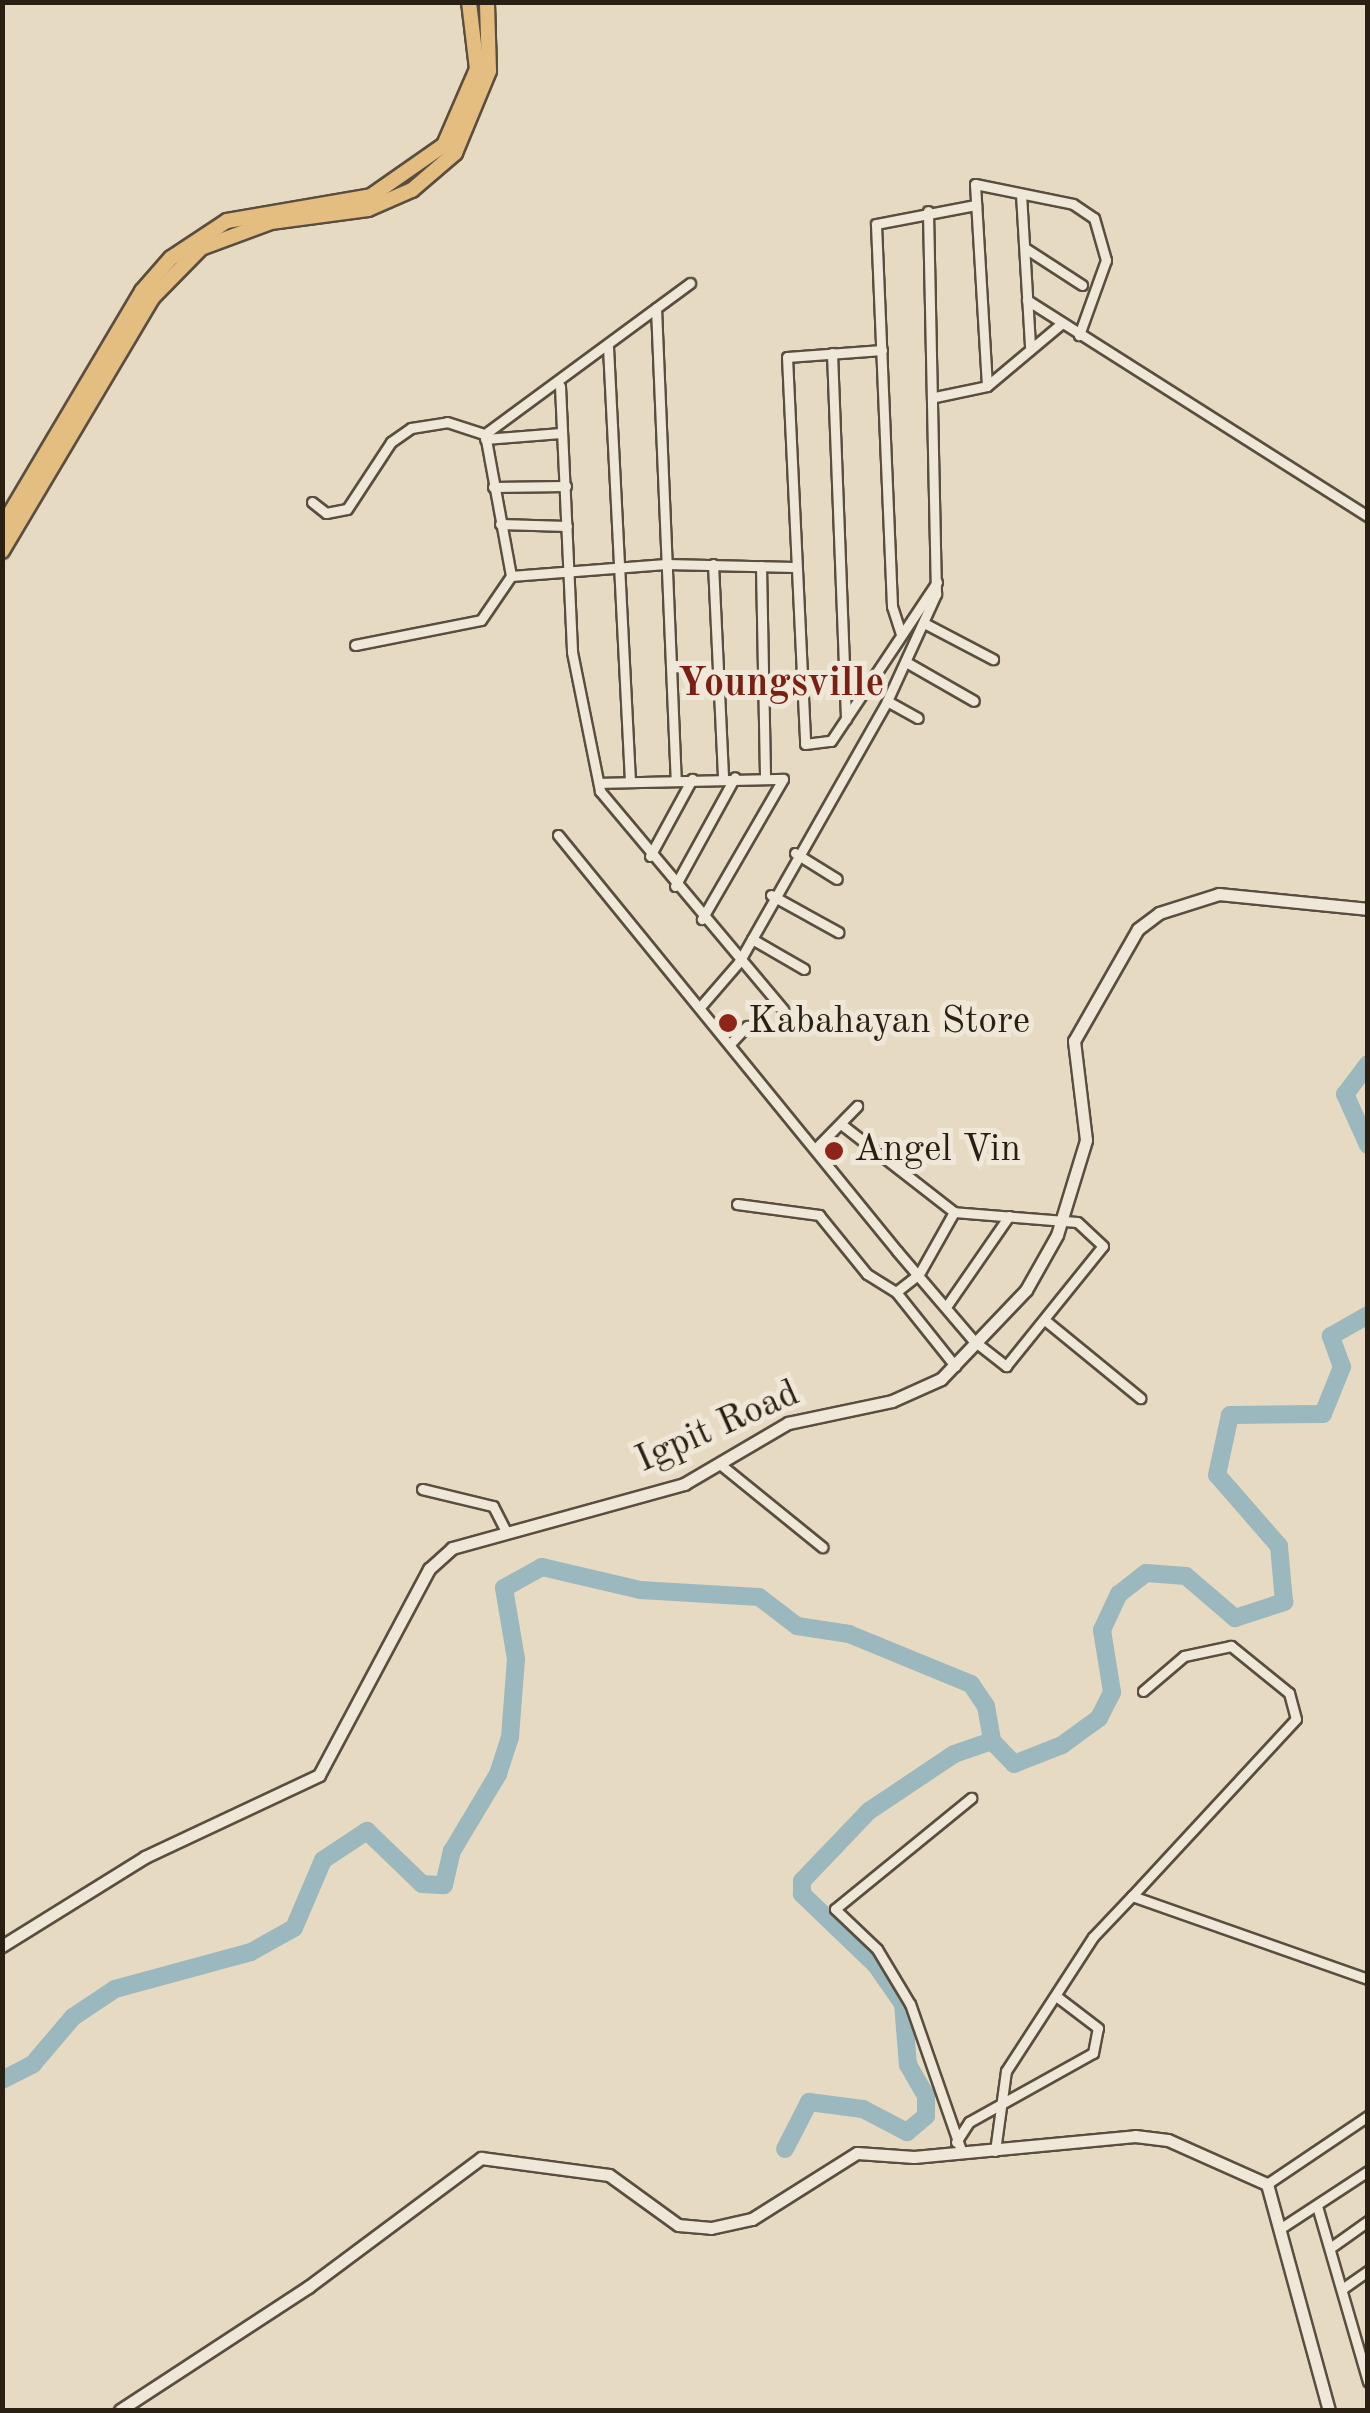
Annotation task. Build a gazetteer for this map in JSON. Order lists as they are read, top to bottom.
{
  "streets": {
    "street": ["Igpit Road"]
  },
  "districts": ["Youngsville"],
  "places": ["Kabahayan Store", "Angel Vin"]
}
